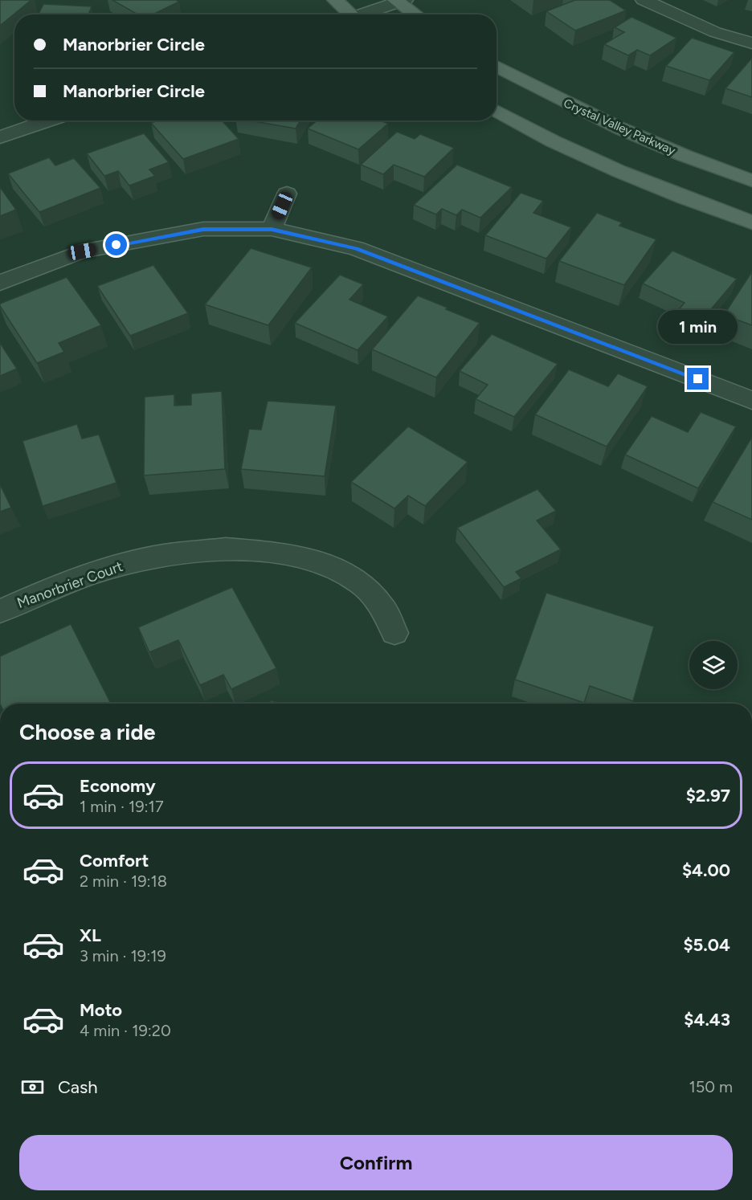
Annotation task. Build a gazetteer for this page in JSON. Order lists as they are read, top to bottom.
{
  "streets": {
    "main road": ["Crystal Valley Parkway"],
    "street": ["Manorbrier Court"]
  },
  "page": {
    "banner": ["Manorbrier Circle", "Manorbrier Circle"],
    "bubble": "1 min",
    "heading": "Choose a ride",
    "list": [
      {
        "name": "Economy",
        "note": "1 min · 19:17",
        "value": "$2.97"
      },
      {
        "name": "Comfort",
        "note": "2 min · 19:18",
        "value": "$4.00"
      },
      {
        "name": "XL",
        "note": "3 min · 19:19",
        "value": "$5.04"
      },
      {
        "name": "Moto",
        "note": "4 min · 19:20",
        "value": "$4.43"
      }
    ],
    "pay": ["Cash", "150 m"],
    "buttons": "Confirm"
  }
}
